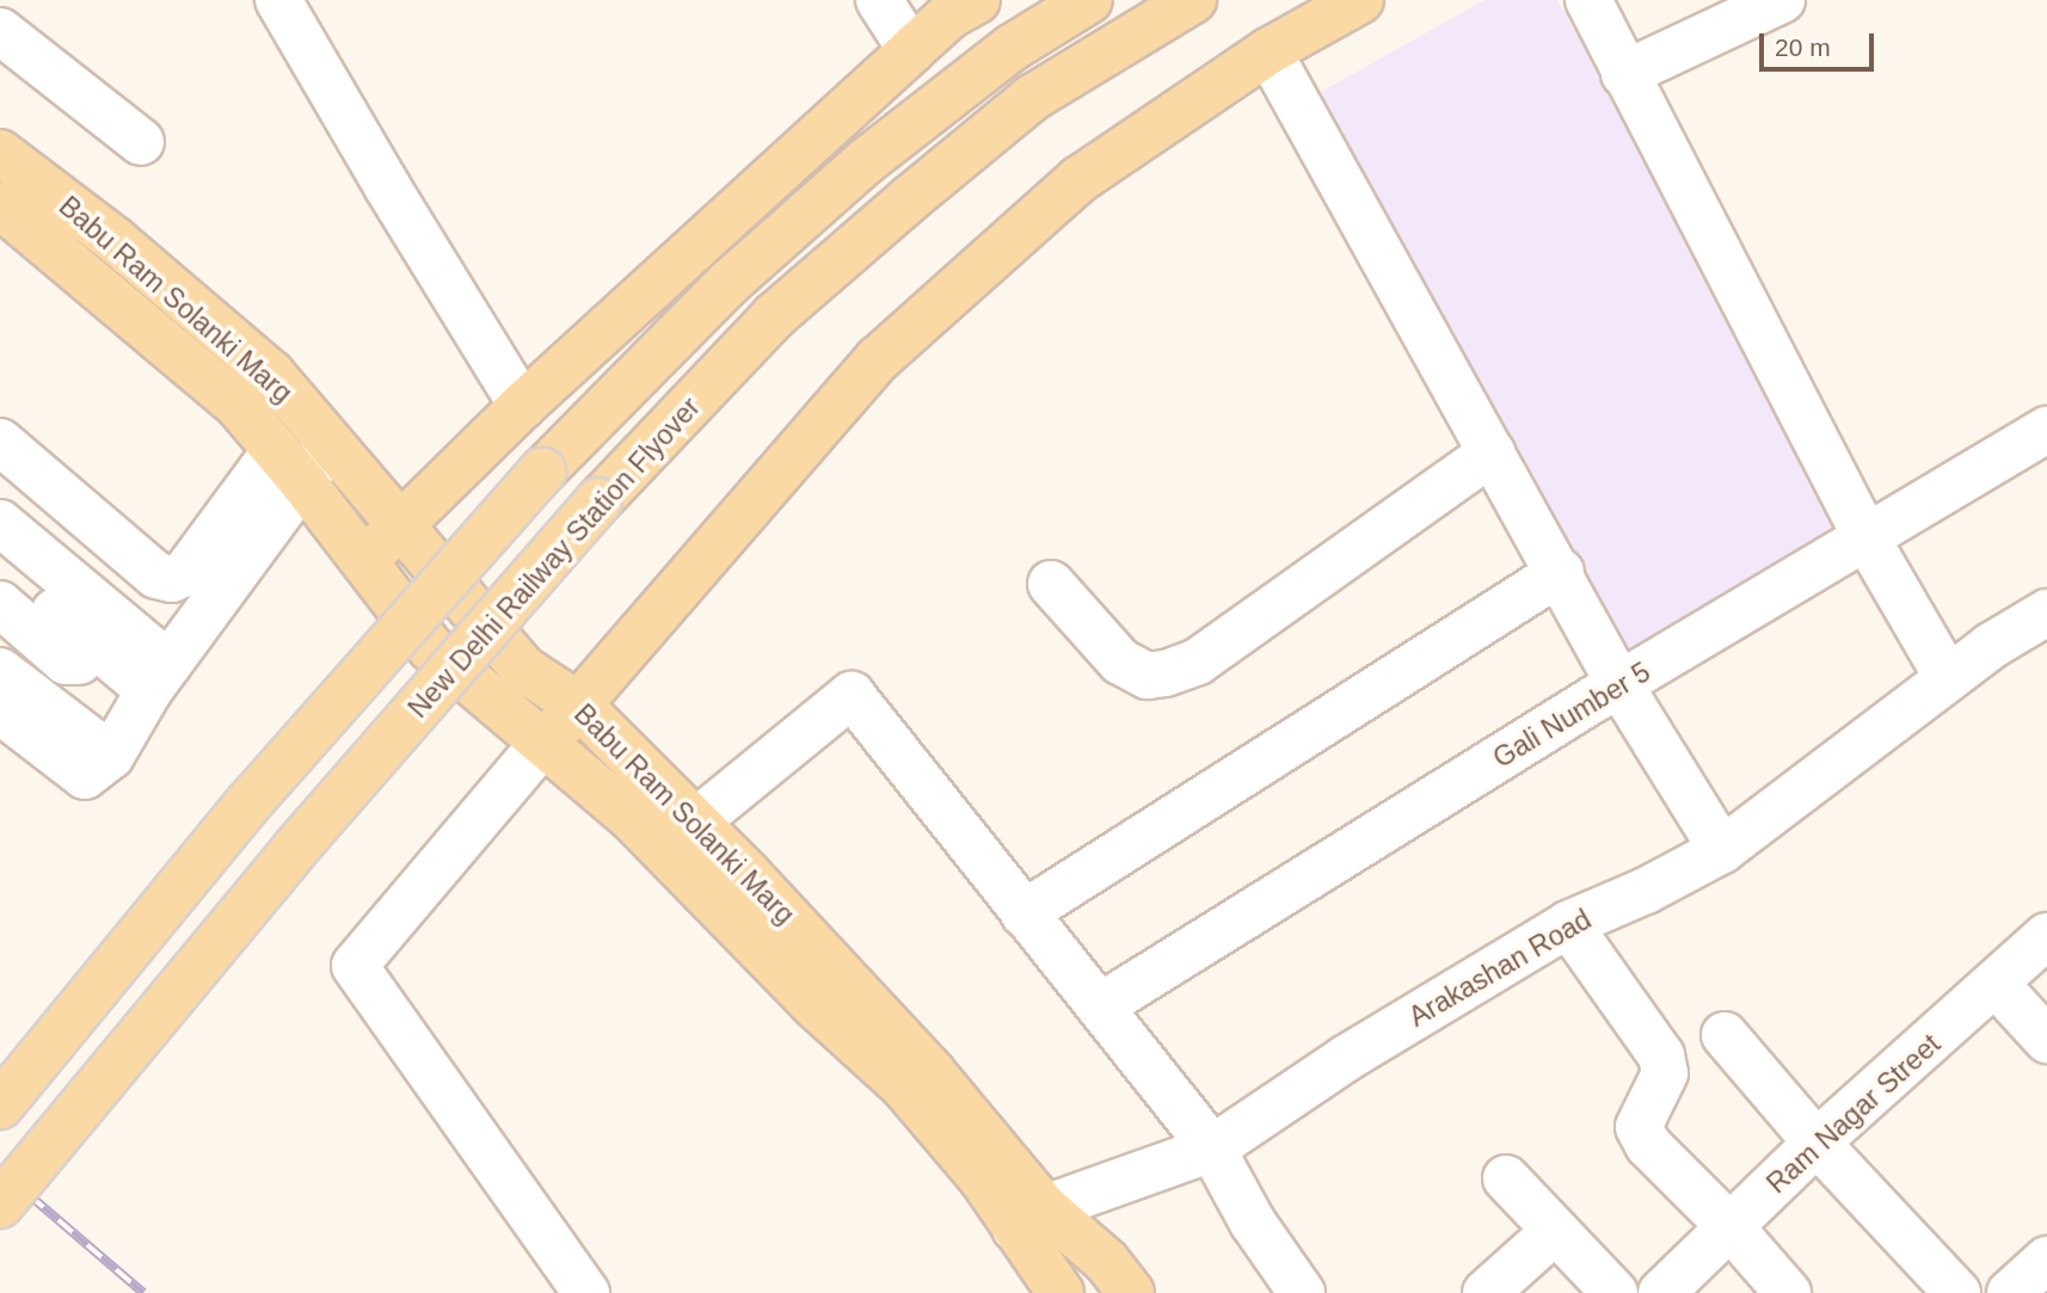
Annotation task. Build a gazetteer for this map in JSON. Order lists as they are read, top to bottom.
{
  "streets": {
    "main road": ["Babu Ram Solanki Marg", "New Delhi Railway Station Flyover"],
    "street": ["Gali Number 5", "Arakashan Road", "Ram Nagar Street"]
  },
  "crossings": [
    ["Babu Ram Solanki Marg", "Arakashan Road"]
  ],
  "scale_bar": "20 m"
}
